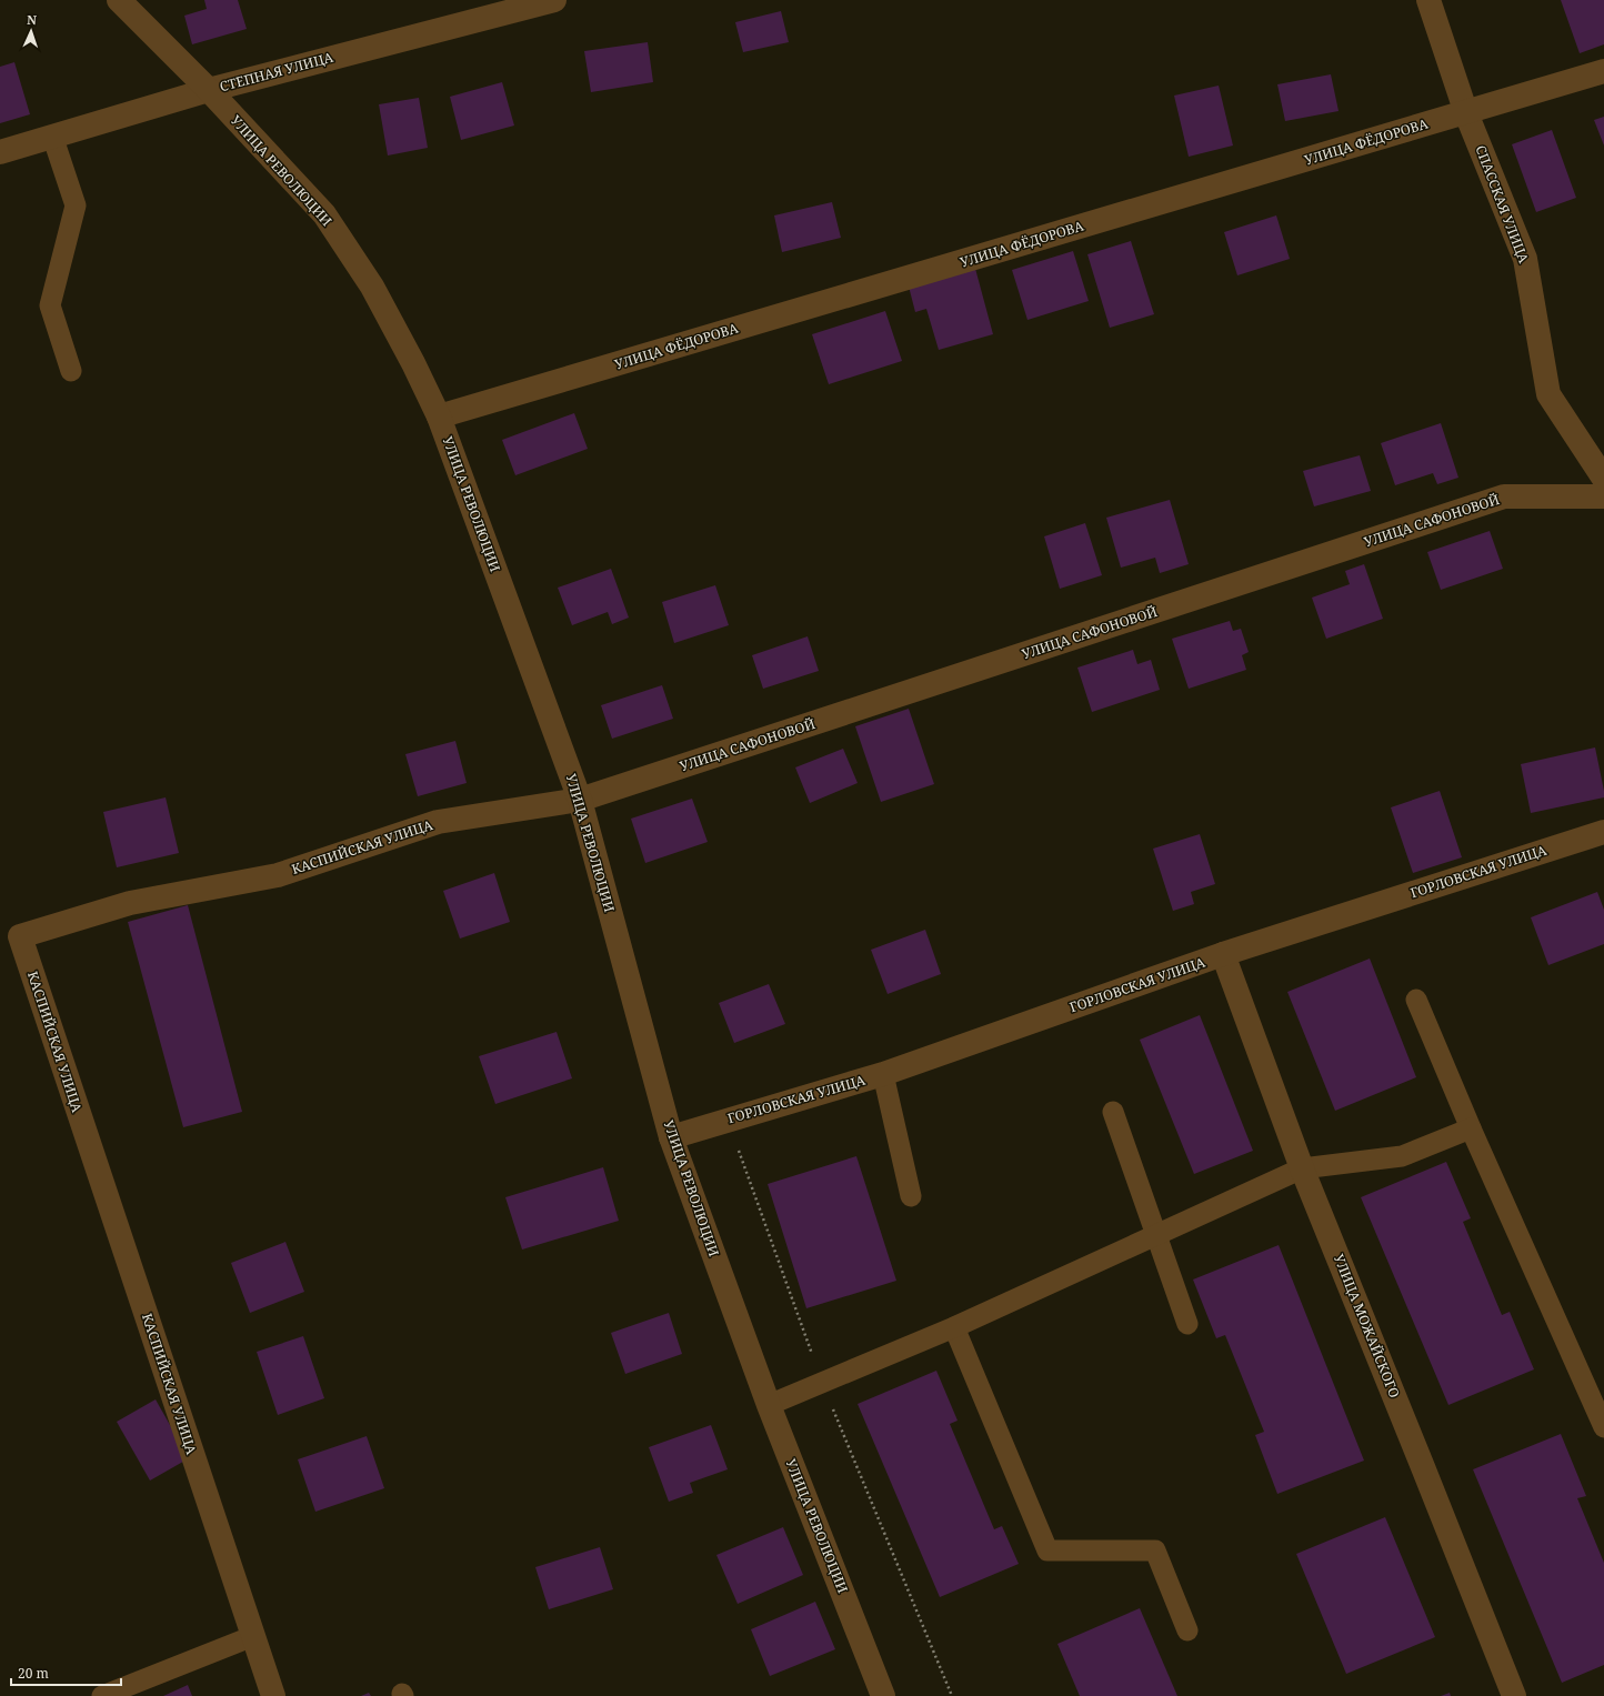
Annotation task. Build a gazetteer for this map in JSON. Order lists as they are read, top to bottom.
{
  "streets": {
    "street": [
      "СТЕПНАЯ УЛИЦА",
      "УЛИЦА ФЁДОРОВА",
      "УЛИЦА РЕВОЛЮЦИИ",
      "СПАССКАЯ УЛИЦА",
      "УЛИЦА САФОНОВОЙ",
      "КАСПИЙСКАЯ УЛИЦА",
      "ГОРЛОВСКАЯ УЛИЦА",
      "УЛИЦА МОЖАЙСКОГО"
    ]
  },
  "crossings": [
    ["СТЕПНАЯ УЛИЦА", "УЛИЦА РЕВОЛЮЦИИ"],
    ["УЛИЦА ФЁДОРОВА", "УЛИЦА РЕВОЛЮЦИИ"],
    ["УЛИЦА ФЁДОРОВА", "СПАССКАЯ УЛИЦА"],
    ["УЛИЦА РЕВОЛЮЦИИ", "УЛИЦА САФОНОВОЙ"],
    ["УЛИЦА РЕВОЛЮЦИИ", "КАСПИЙСКАЯ УЛИЦА"],
    ["УЛИЦА РЕВОЛЮЦИИ", "ГОРЛОВСКАЯ УЛИЦА"],
    ["УЛИЦА САФОНОВОЙ", "КАСПИЙСКАЯ УЛИЦА"],
    ["ГОРЛОВСКАЯ УЛИЦА", "УЛИЦА МОЖАЙСКОГО"]
  ],
  "scale_bar": "20 m",
  "north": "top"
}
